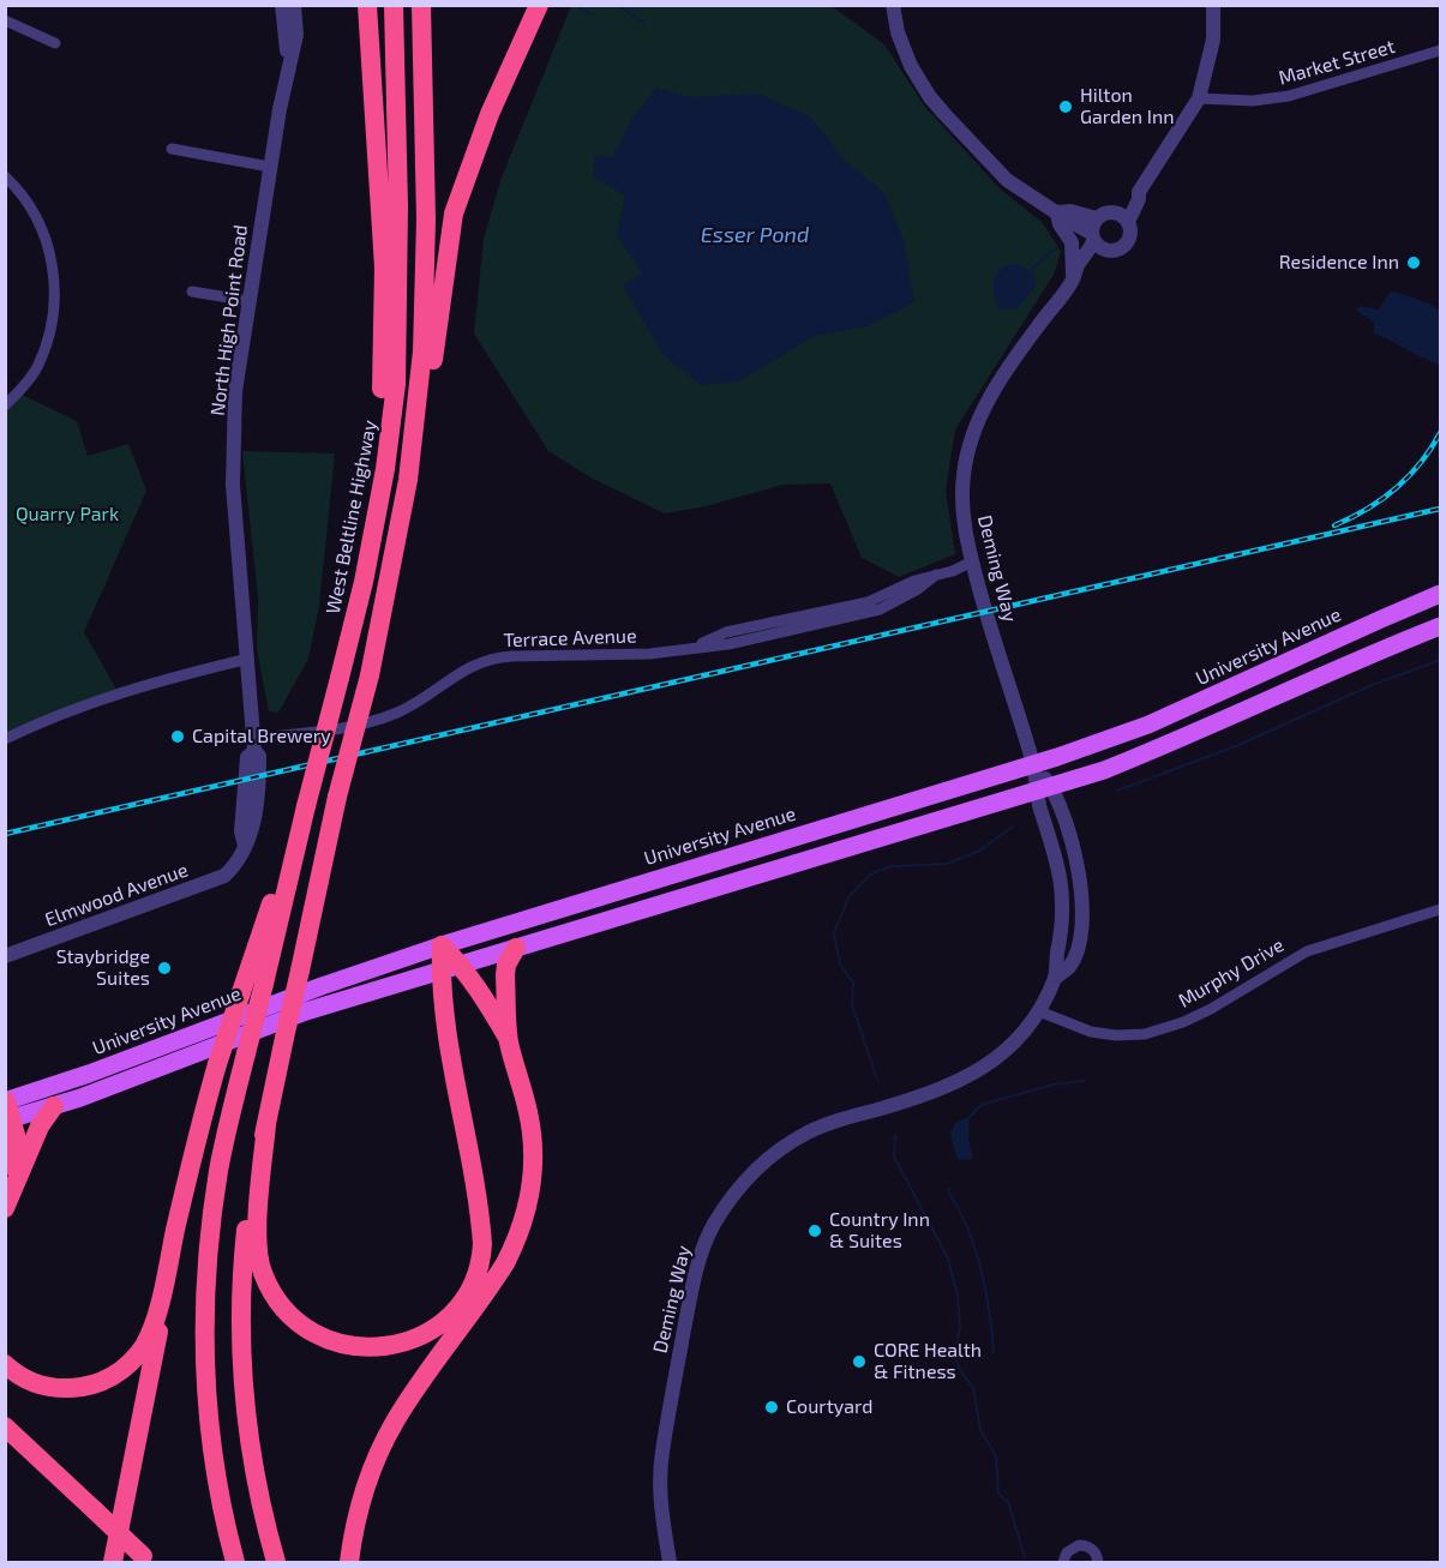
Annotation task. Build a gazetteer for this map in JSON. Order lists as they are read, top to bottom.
{
  "streets": {
    "highway": ["West Beltline Highway"],
    "main road": ["University Avenue"],
    "street": [
      "Market Street",
      "North High Point Road",
      "Deming Way",
      "Terrace Avenue",
      "Elmwood Avenue",
      "Murphy Drive"
    ]
  },
  "crossings": [
    ["North High Point Road", "Terrace Avenue"],
    ["North High Point Road", "Elmwood Avenue"],
    ["Deming Way", "Terrace Avenue"],
    ["Deming Way", "University Avenue"],
    ["Deming Way", "Murphy Drive"]
  ],
  "water": ["Esser Pond"],
  "parks": ["Quarry Park"],
  "places": [
    "Hilton Garden Inn",
    "Residence Inn",
    "Capital Brewery",
    "Staybridge Suites",
    "Country Inn & Suites",
    "CORE Health & Fitness",
    "Courtyard"
  ]
}
